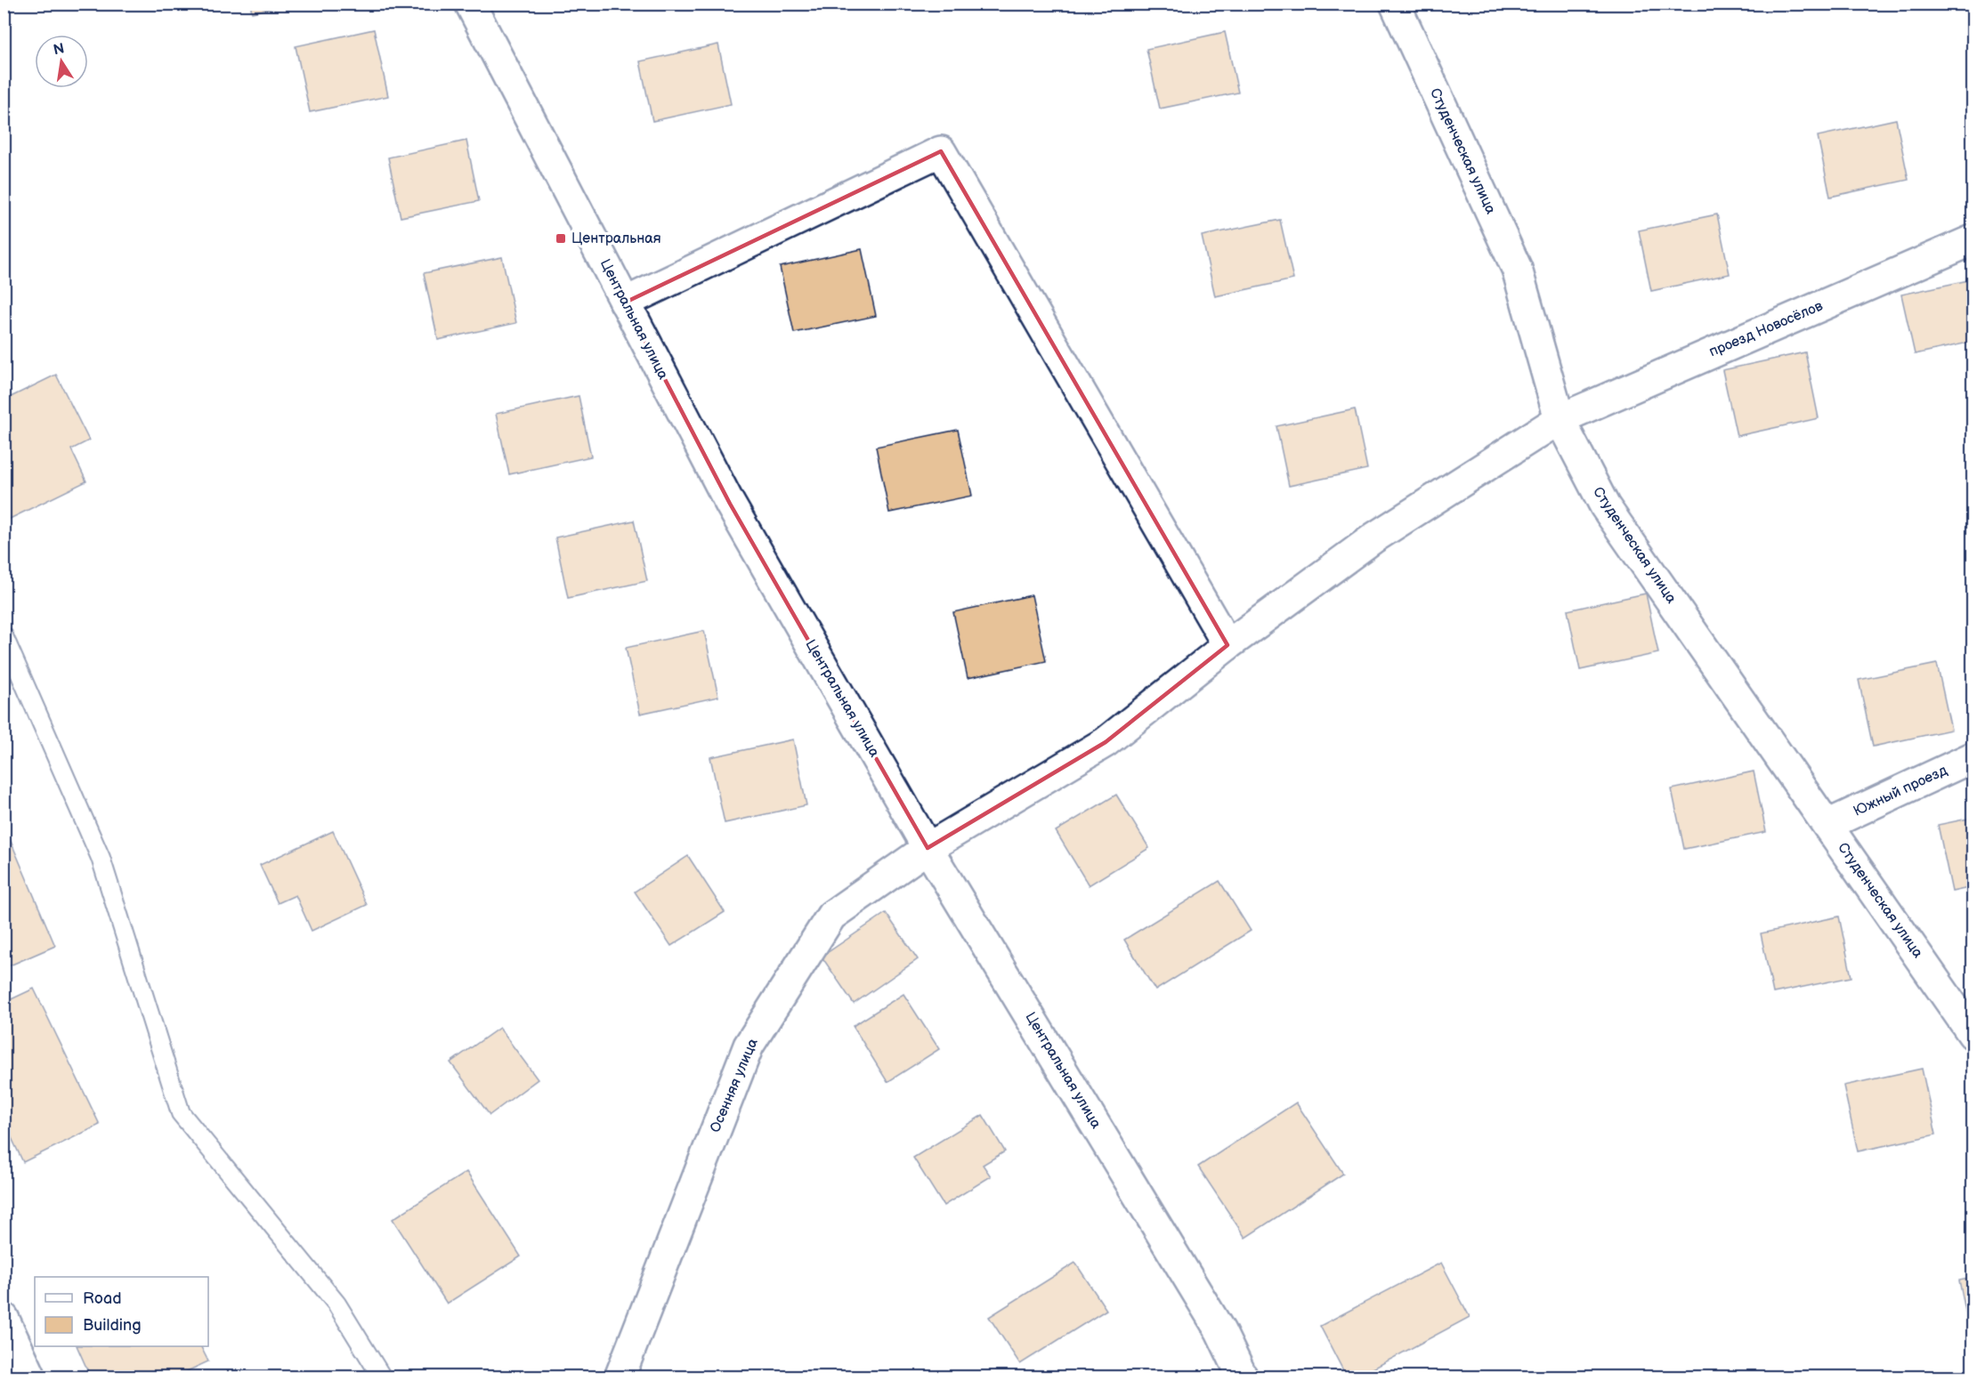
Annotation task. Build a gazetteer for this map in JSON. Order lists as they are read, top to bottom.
{
  "streets": {
    "street": [
      "Студенческая улица",
      "Центральная улица",
      "проезд Новосёлов",
      "Южный проезд",
      "Осенняя улица"
    ]
  },
  "crossings": [
    ["Студенческая улица", "проезд Новосёлов"],
    ["Студенческая улица", "Южный проезд"],
    ["Центральная улица", "Осенняя улица"],
    ["проезд Новосёлов", "Осенняя улица"]
  ],
  "places": {
    "transit": ["Центральная"]
  },
  "legend": ["Road", "Building"],
  "north": "top"
}
